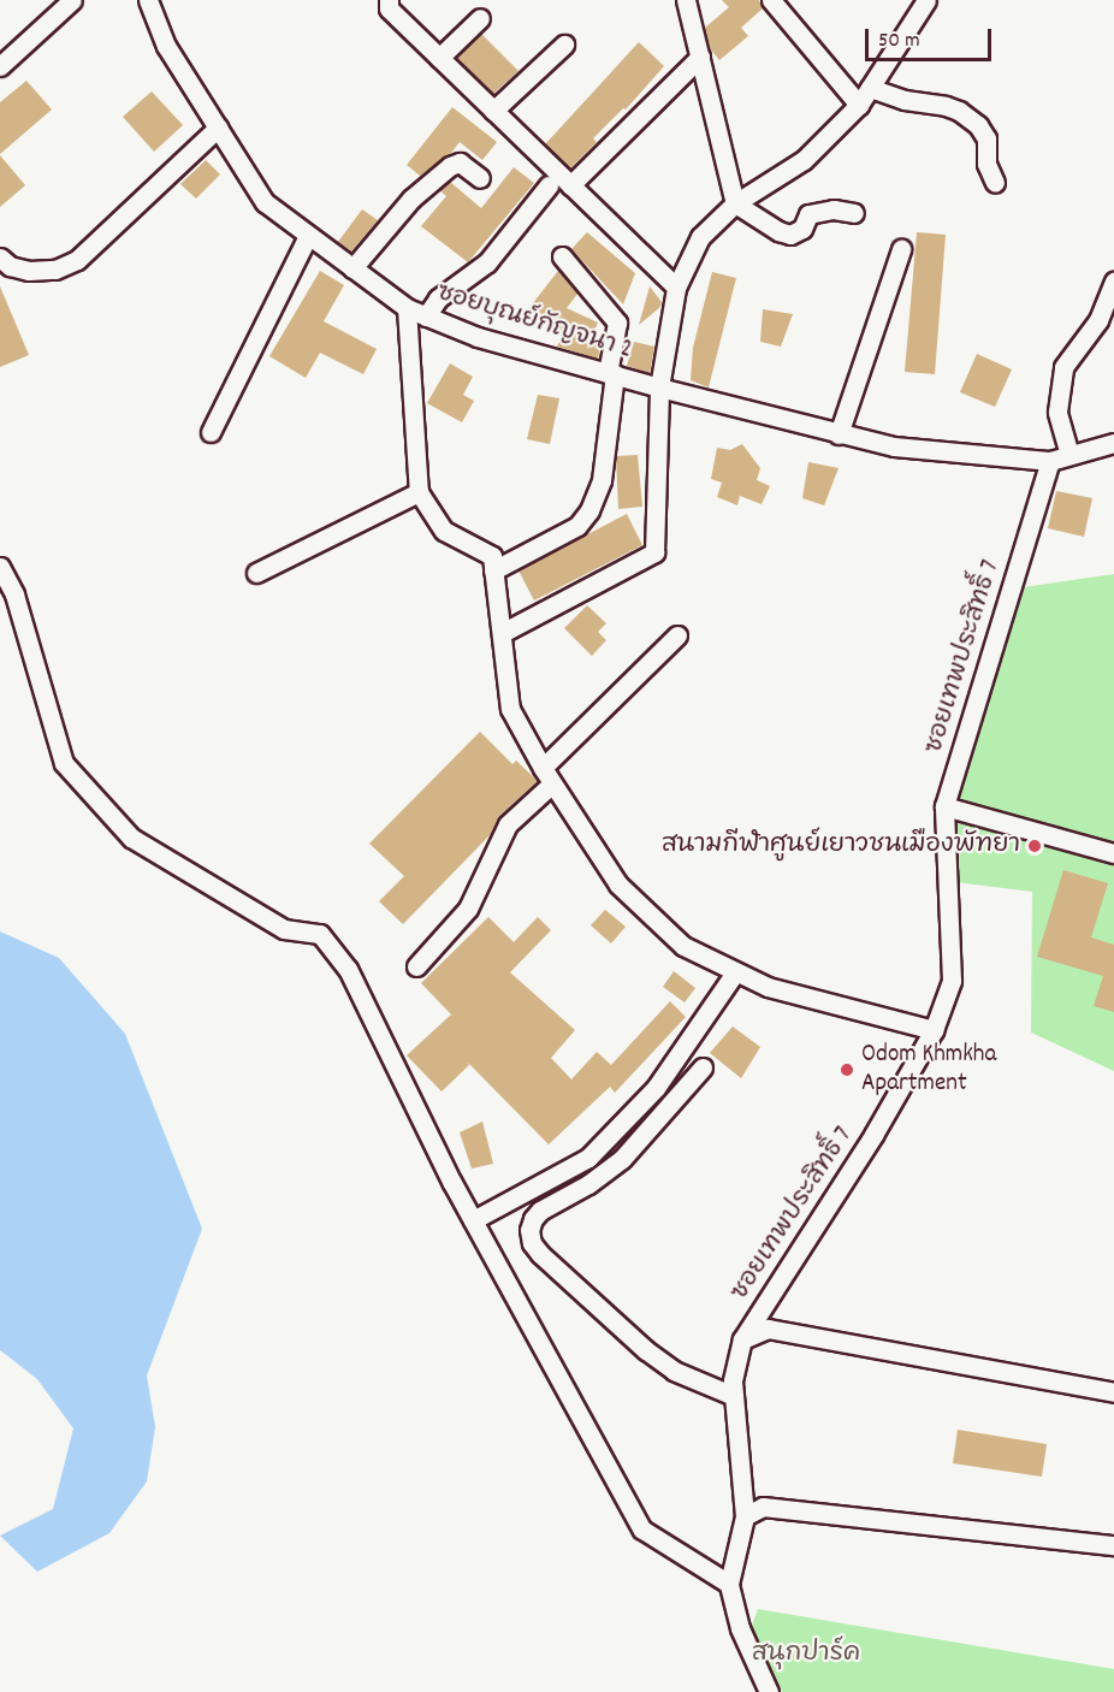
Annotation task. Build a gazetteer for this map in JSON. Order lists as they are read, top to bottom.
{
  "streets": {
    "street": ["ซอยบุณย์กัญจนา 2", "ซอยเทพประสิทธิ์ 7"]
  },
  "crossings": [
    ["ซอยบุณย์กัญจนา 2", "ซอยเทพประสิทธิ์ 7"]
  ],
  "parks": ["สนุกปาร์ค"],
  "places": ["สนามกีฬาศูนย์เยาวชนเมืองพัทยา", "Odom Khmkha Apartment"],
  "scale_bar": "50 m"
}
